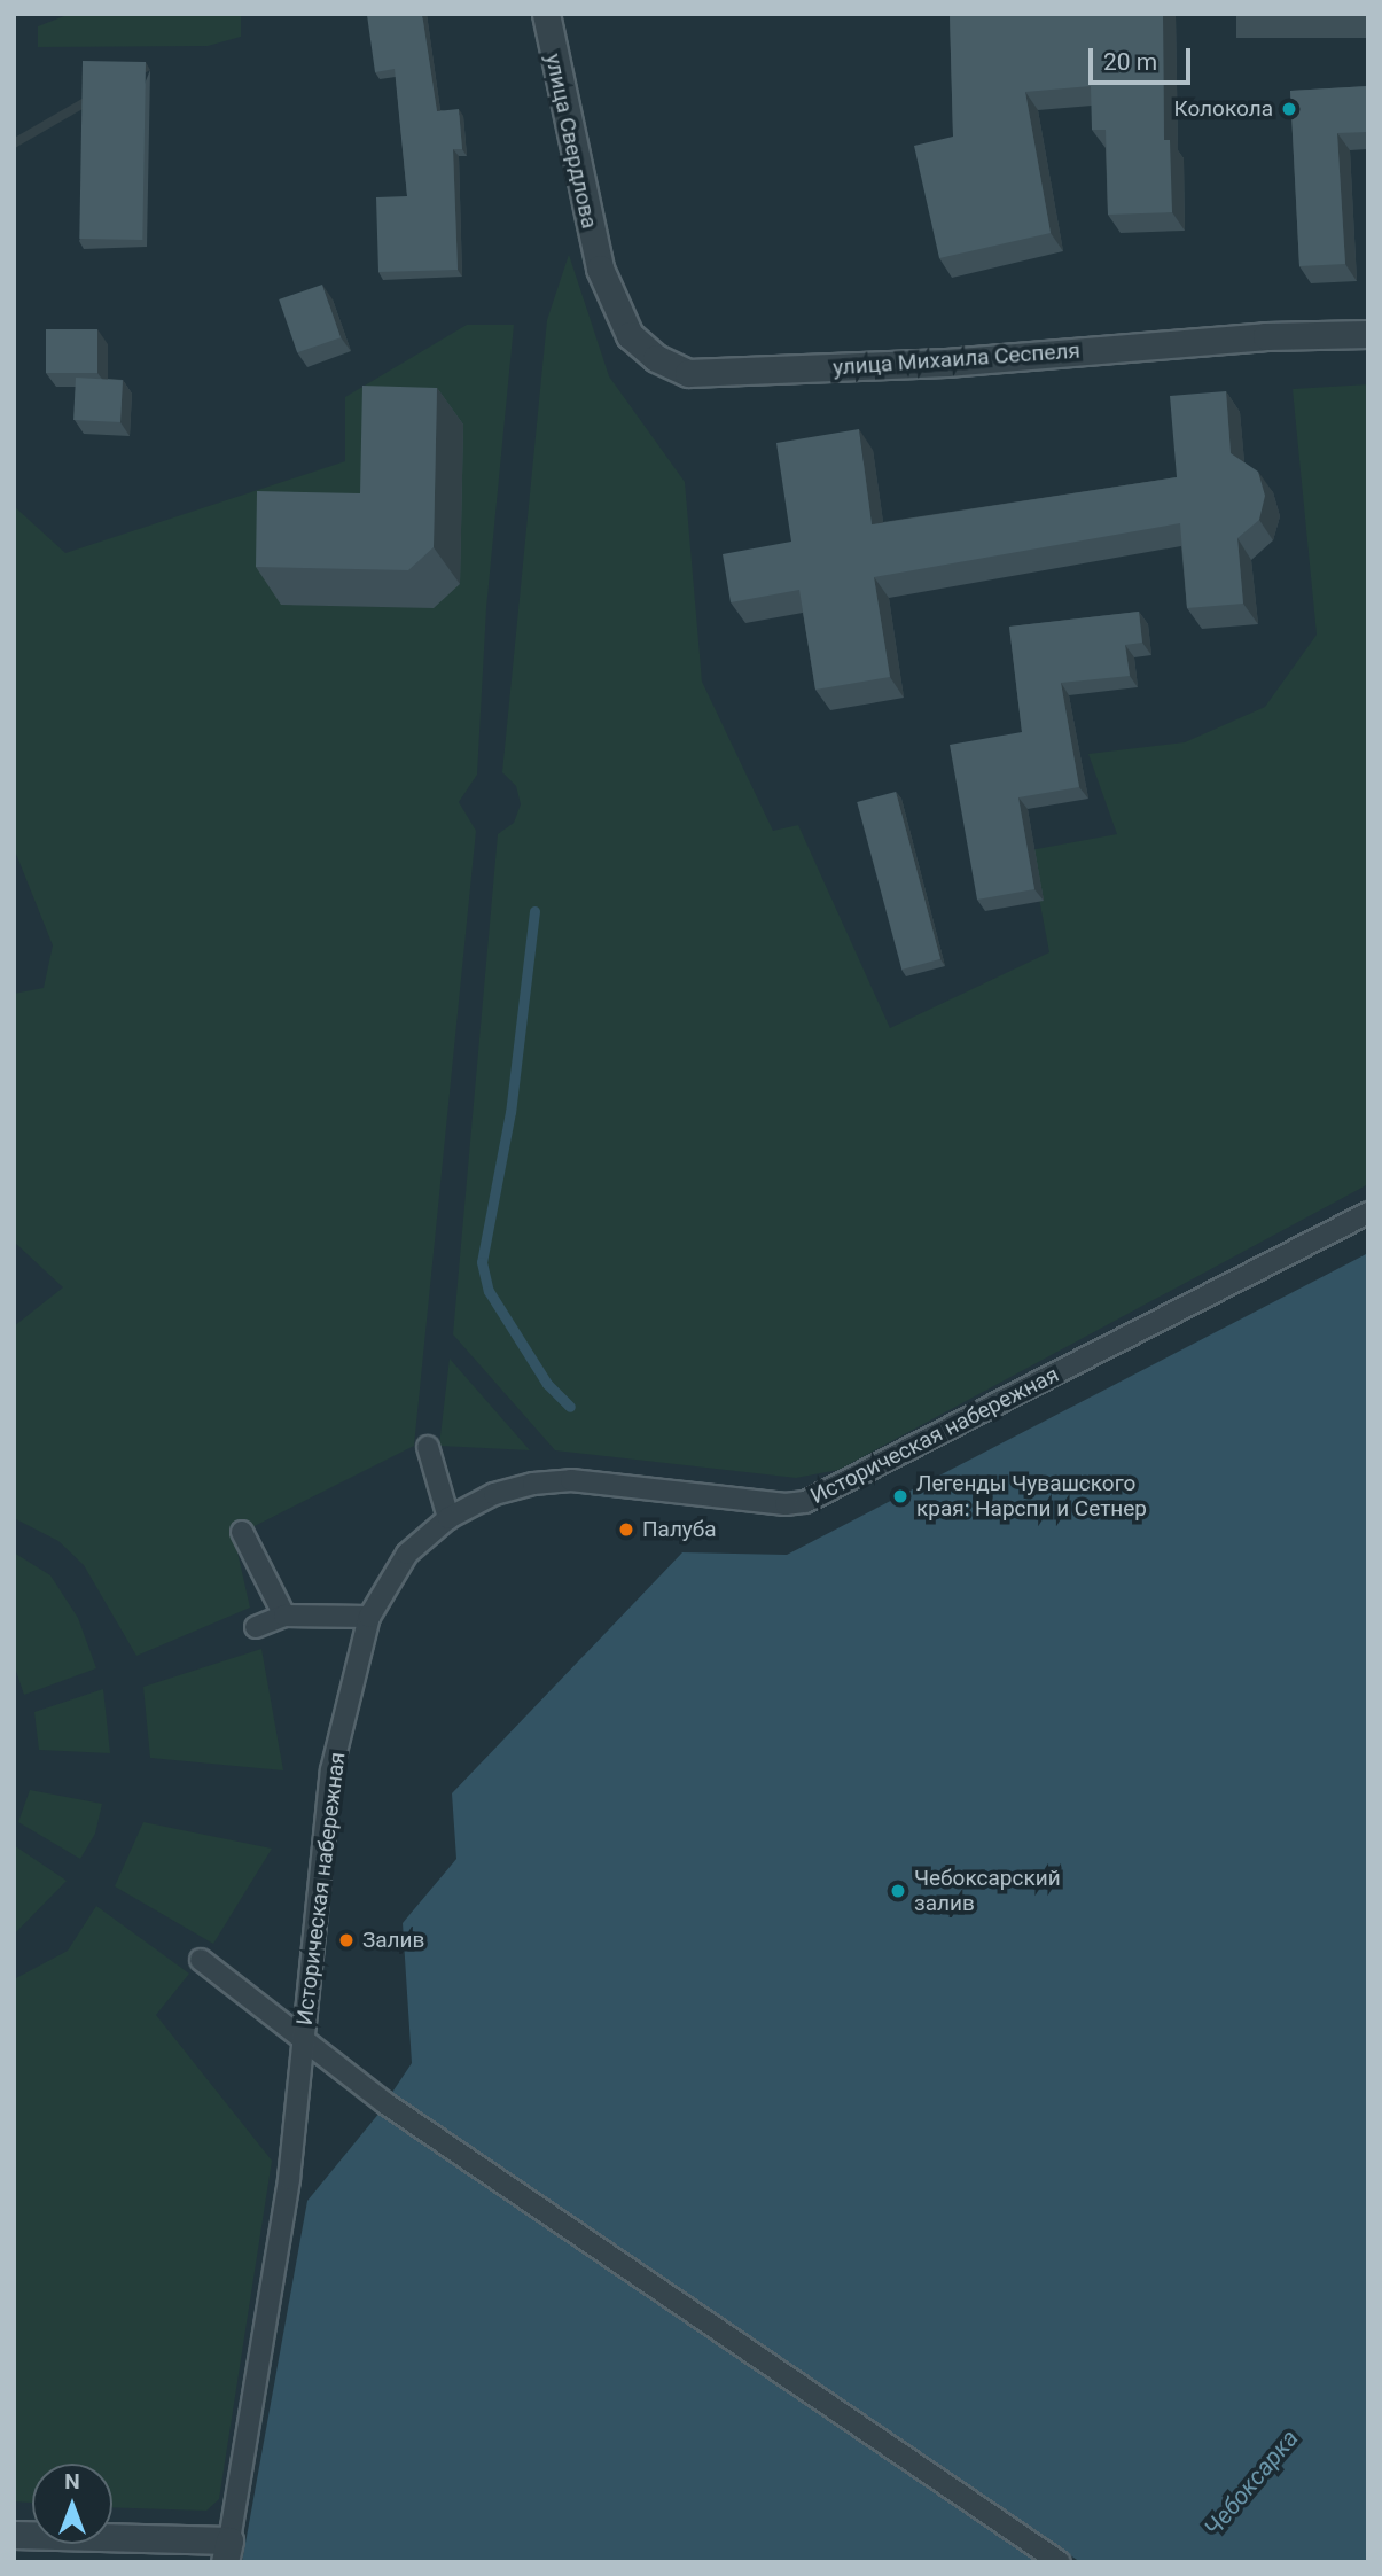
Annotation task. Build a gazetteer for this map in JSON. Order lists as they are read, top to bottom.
{
  "streets": {
    "street": ["улица Свердлова", "улица Михаила Сеспеля", "Историческая набережная"]
  },
  "crossings": [
    ["улица Свердлова", "улица Михаила Сеспеля"]
  ],
  "water": ["Чебоксарка"],
  "places": [
    "Колокола",
    "Легенды Чувашского края: Нарспи и Сетнер",
    "Палуба",
    "Чебоксарский залив",
    "Залив"
  ],
  "scale_bar": "20 m",
  "north": "top"
}
